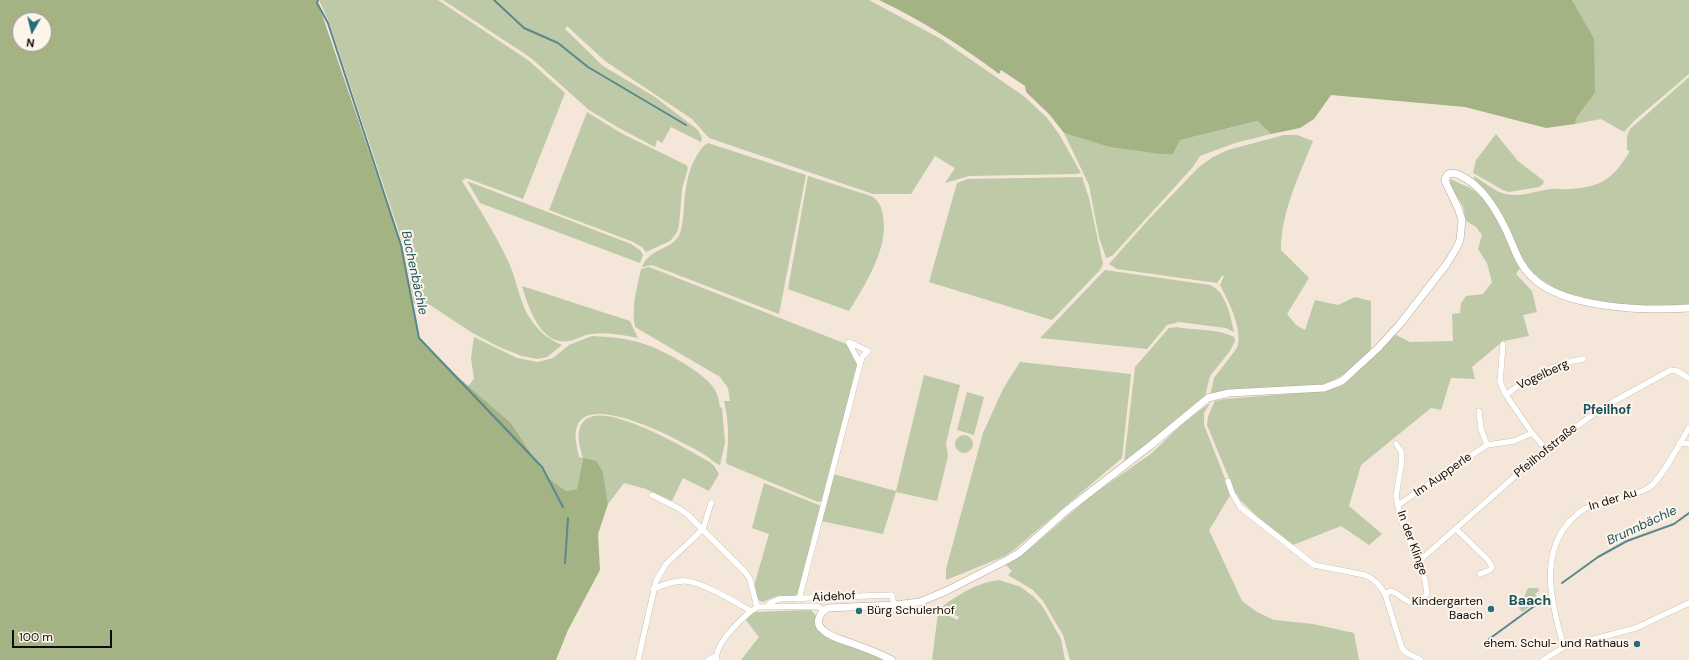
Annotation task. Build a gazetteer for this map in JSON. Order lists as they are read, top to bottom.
{
  "streets": {
    "street": [
      "Vogelberg",
      "Pfeilhofstraße",
      "Im Aupperle",
      "In der Au",
      "In der Klinge",
      "Aidehof"
    ]
  },
  "crossings": [
    ["Vogelberg", "Pfeilhofstraße"],
    ["Vogelberg", "Im Aupperle"],
    ["Pfeilhofstraße", "In der Klinge"],
    ["Im Aupperle", "In der Klinge"]
  ],
  "districts": ["Pfeilhof", "Baach"],
  "water": ["Buchenbächle", "Brunnbächle"],
  "places": ["Kindergarten Baach", "Bürg Schulerhof", "ehem. Schul- und Rathaus"],
  "scale_bar": "100 m",
  "north": "bottom"
}
